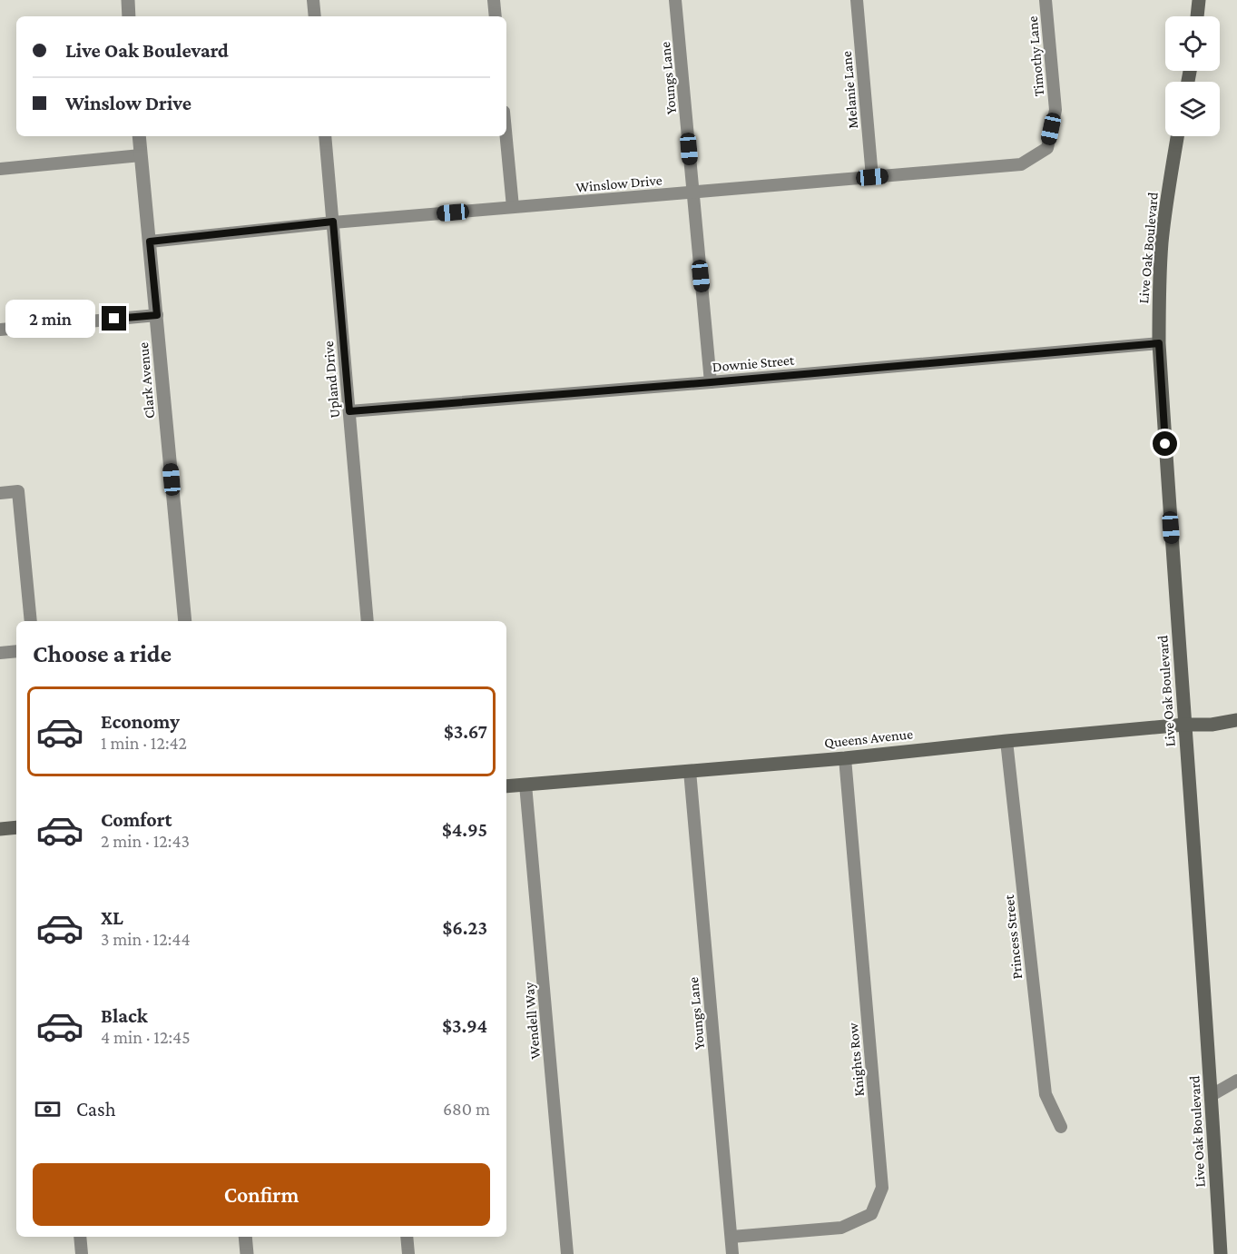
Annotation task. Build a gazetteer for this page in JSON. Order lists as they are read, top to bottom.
{
  "streets": {
    "main road": ["Live Oak Boulevard", "Queens Avenue"],
    "street": [
      "Timothy Lane",
      "Youngs Lane",
      "Melanie Lane",
      "Winslow Drive",
      "Downie Street",
      "Upland Drive",
      "Clark Avenue",
      "Princess Street",
      "Wendell Way",
      "Knights Row"
    ]
  },
  "crossings": [
    ["Timothy Lane", "Winslow Drive"],
    ["Youngs Lane", "Winslow Drive"],
    ["Youngs Lane", "Downie Street"],
    ["Youngs Lane", "Queens Avenue"],
    ["Youngs Lane", "Knights Row"],
    ["Melanie Lane", "Winslow Drive"],
    ["Winslow Drive", "Upland Drive"],
    ["Winslow Drive", "Clark Avenue"],
    ["Live Oak Boulevard", "Downie Street"],
    ["Live Oak Boulevard", "Queens Avenue"],
    ["Downie Street", "Upland Drive"],
    ["Queens Avenue", "Princess Street"],
    ["Queens Avenue", "Wendell Way"],
    ["Queens Avenue", "Knights Row"]
  ],
  "page": {
    "banner": ["Live Oak Boulevard", "Winslow Drive"],
    "bubble": "2 min",
    "heading": "Choose a ride",
    "list": [
      {
        "name": "Economy",
        "note": "1 min · 12:42",
        "value": "$3.67"
      },
      {
        "name": "Comfort",
        "note": "2 min · 12:43",
        "value": "$4.95"
      },
      {
        "name": "XL",
        "note": "3 min · 12:44",
        "value": "$6.23"
      },
      {
        "name": "Black",
        "note": "4 min · 12:45",
        "value": "$3.94"
      }
    ],
    "pay": ["Cash", "680 m"],
    "buttons": "Confirm"
  }
}
